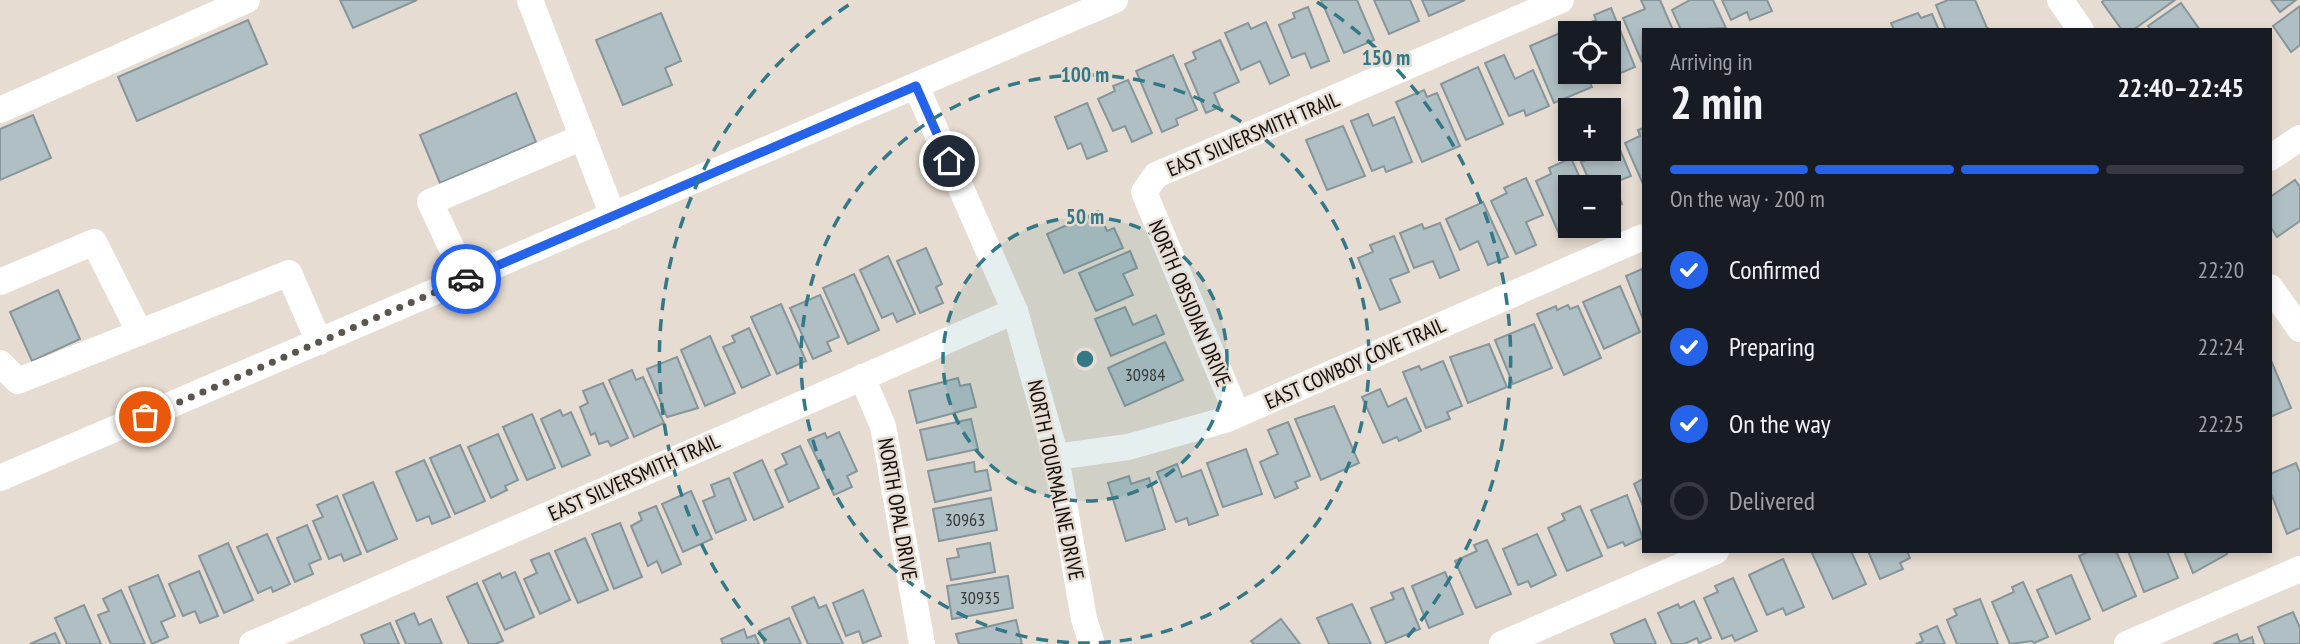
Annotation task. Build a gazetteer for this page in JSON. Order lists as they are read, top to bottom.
{
  "streets": {
    "street": [
      "EAST SILVERSMITH TRAIL",
      "NORTH OBSIDIAN DRIVE",
      "EAST COWBOY COVE TRAIL",
      "NORTH TOURMALINE DRIVE",
      "NORTH OPAL DRIVE"
    ]
  },
  "crossings": [
    ["EAST SILVERSMITH TRAIL", "NORTH OBSIDIAN DRIVE"],
    ["EAST SILVERSMITH TRAIL", "NORTH TOURMALINE DRIVE"],
    ["EAST SILVERSMITH TRAIL", "NORTH OPAL DRIVE"],
    ["NORTH OBSIDIAN DRIVE", "EAST COWBOY COVE TRAIL"],
    ["EAST COWBOY COVE TRAIL", "NORTH TOURMALINE DRIVE"]
  ],
  "house_numbers": ["30984", "30963", "30935"],
  "page": {
    "map_buttons": ["+", "−"],
    "heading": ["2 min", "Arriving in", "22:40–22:45"],
    "bar": "On the way · 200 m",
    "list": [
      ["Confirmed", "22:20"],
      ["Preparing", "22:24"],
      ["On the way", "22:25"],
      "Delivered"
    ]
  },
  "rings": ["150 m", "100 m", "50 m"]
}
